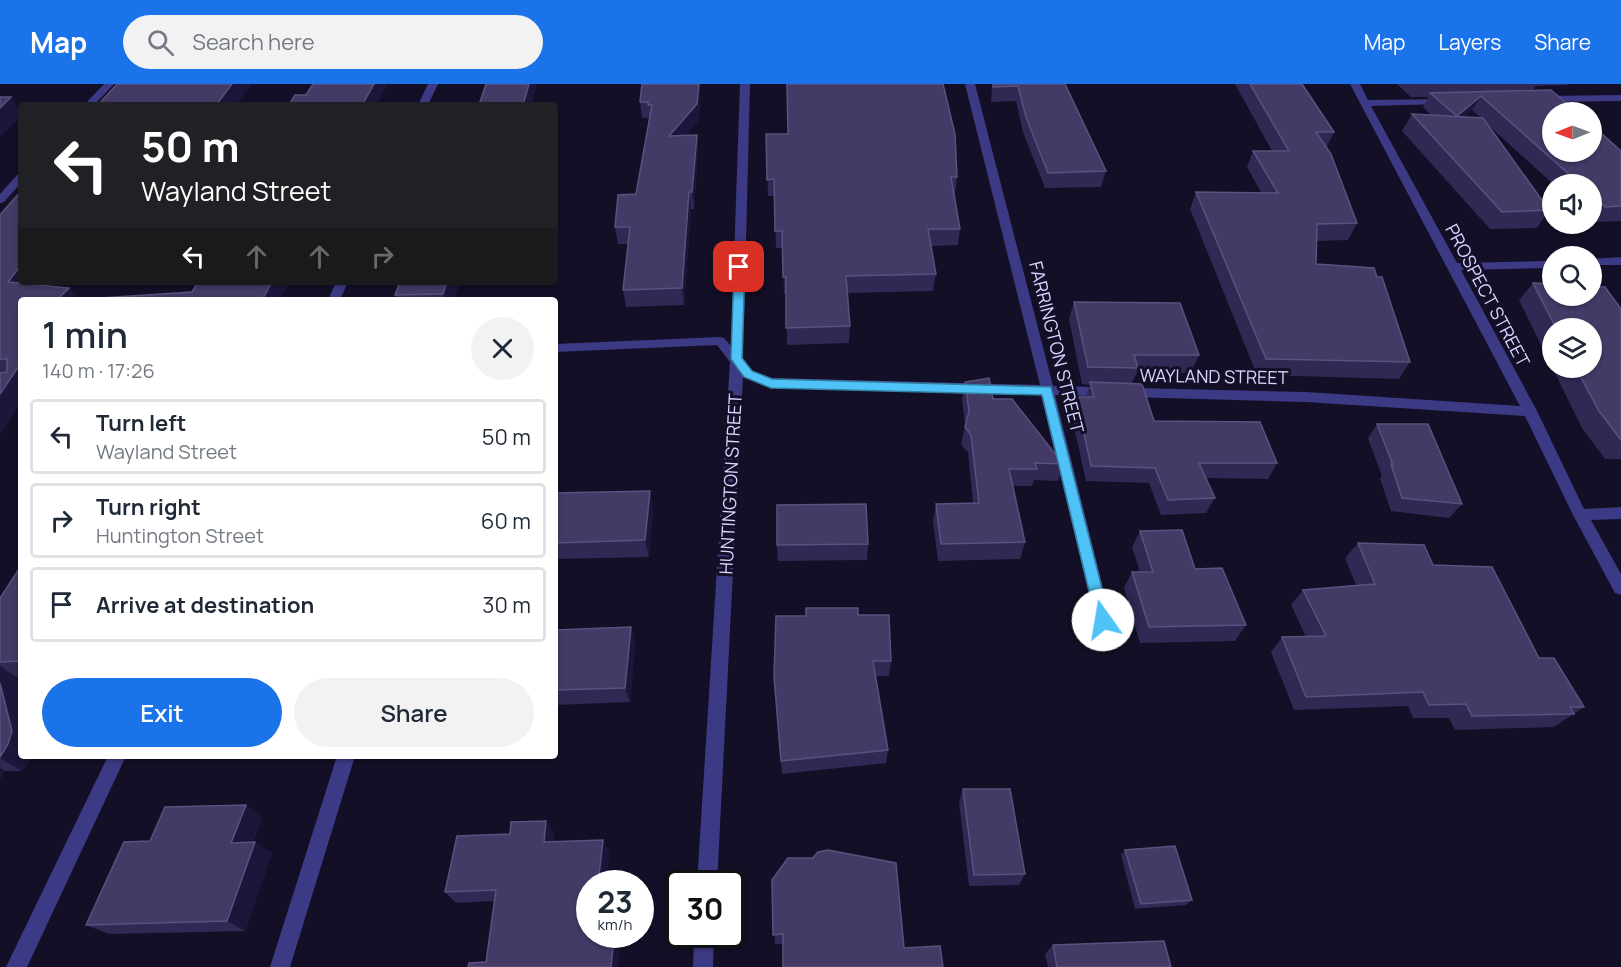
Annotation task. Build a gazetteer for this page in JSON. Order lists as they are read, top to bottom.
{
  "streets": {
    "street": [
      "PROSPECT STREET",
      "FARRINGTON STREET",
      "WAYLAND STREET",
      "HUNTINGTON STREET"
    ]
  },
  "crossings": [
    ["PROSPECT STREET", "WAYLAND STREET"],
    ["FARRINGTON STREET", "WAYLAND STREET"],
    ["WAYLAND STREET", "HUNTINGTON STREET"]
  ],
  "north": "left",
  "page": {
    "header": "Map",
    "search": "Search here",
    "nav": ["Map", "Layers", "Share"],
    "turn": ["50 m", "Wayland Street"],
    "heading": ["1 min", "140 m · 17:26"],
    "list": [
      {
        "name": "Turn left",
        "note": "Wayland Street",
        "value": "50 m"
      },
      {
        "name": "Turn right",
        "note": "Huntington Street",
        "value": "60 m"
      },
      {
        "name": "Arrive at destination",
        "value": "30 m"
      }
    ],
    "buttons": ["Exit", "Share"],
    "speed": "23 km/h",
    "limit": "30"
  }
}
